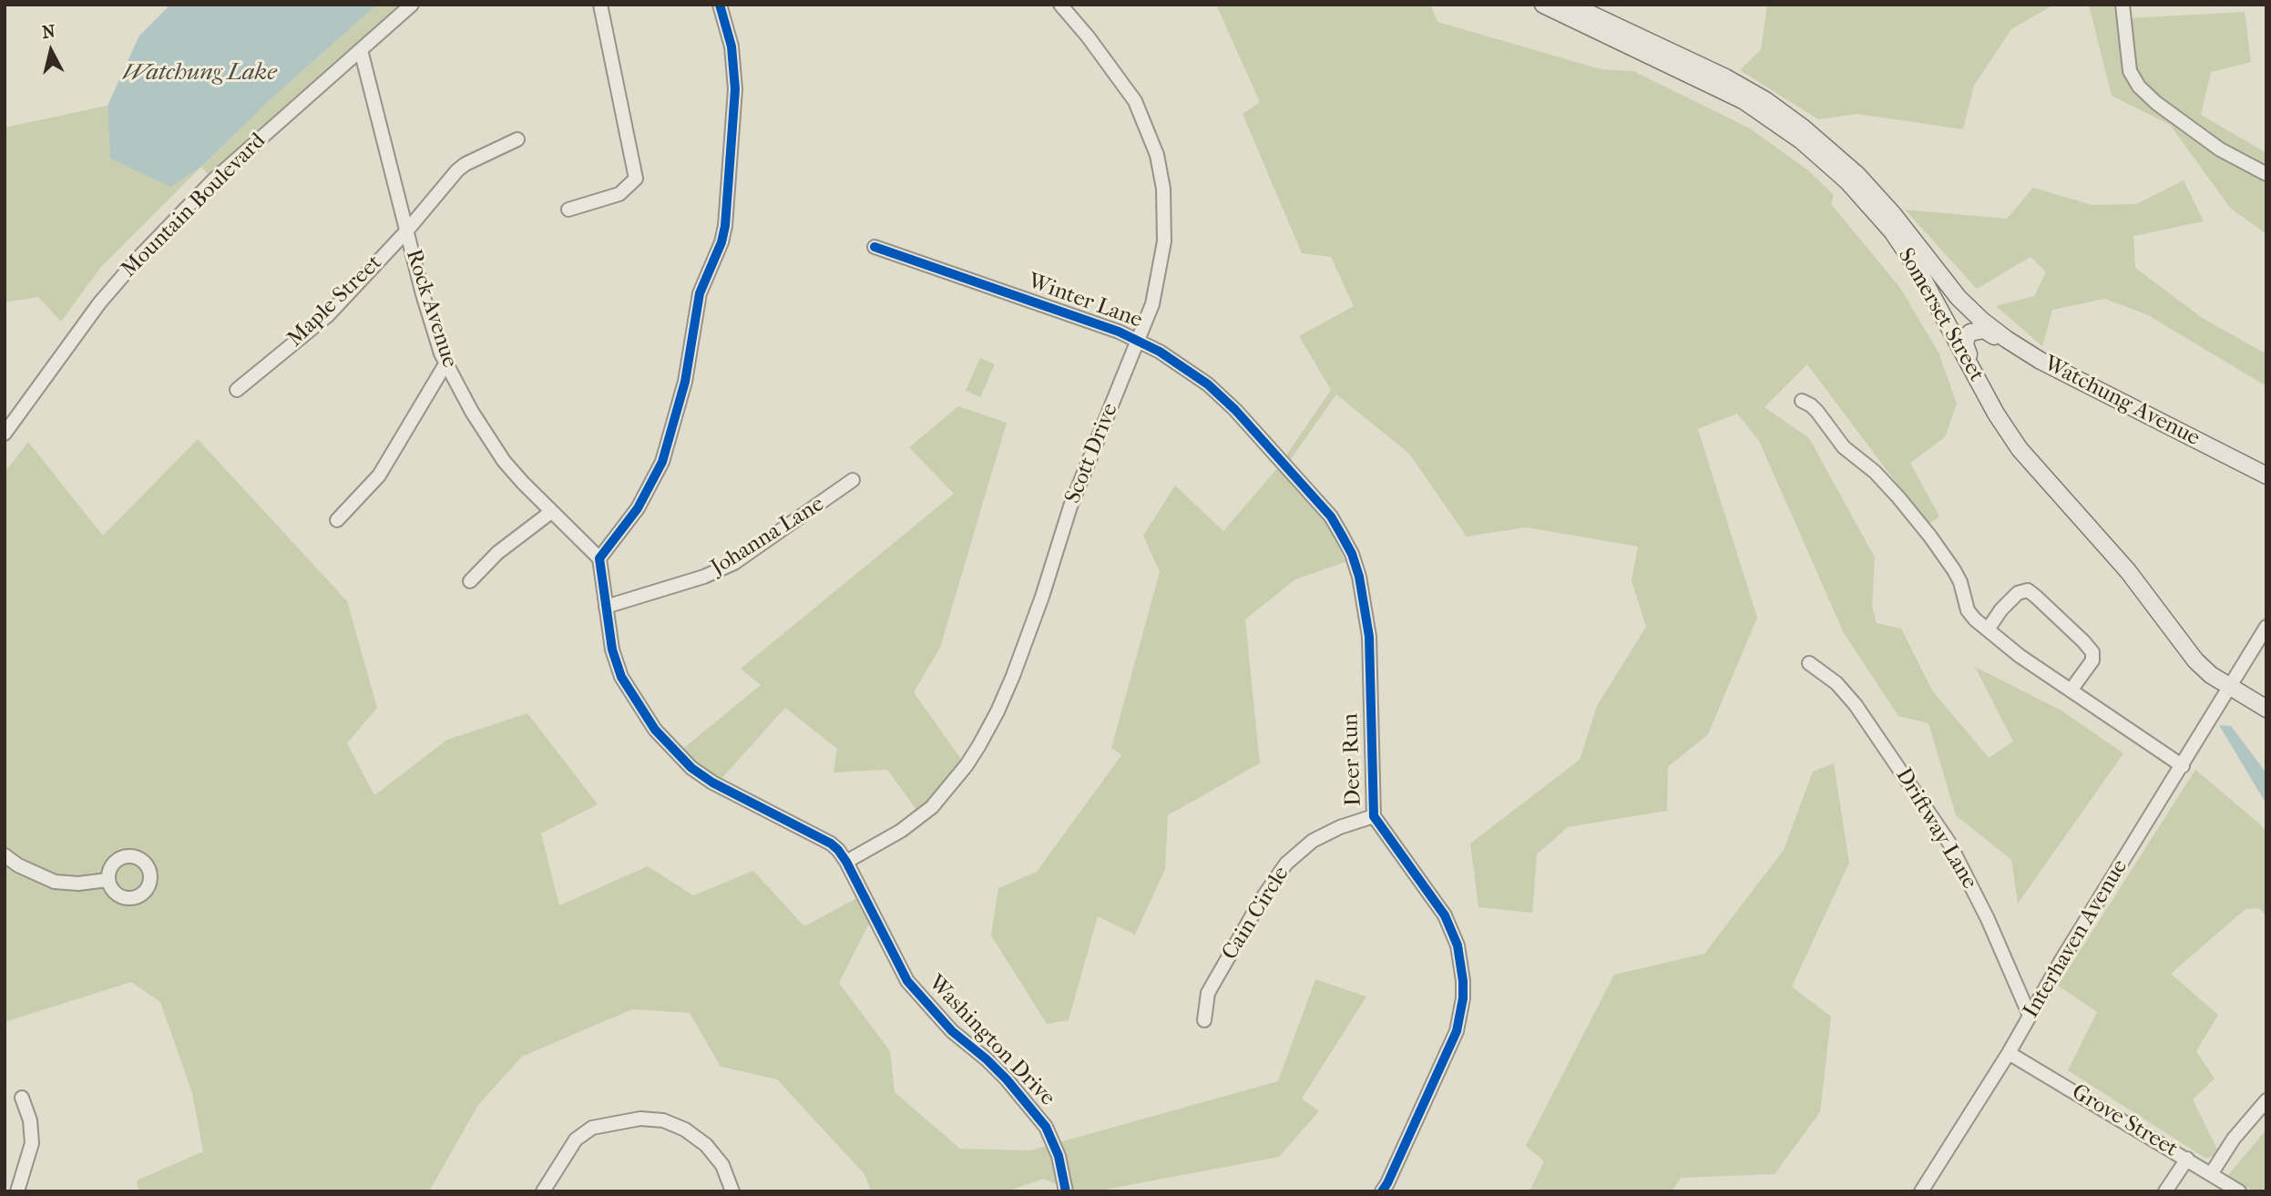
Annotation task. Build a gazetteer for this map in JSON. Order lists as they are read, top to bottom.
{
  "streets": {
    "main road": ["Somerset Street", "Watchung Avenue"],
    "street": [
      "Mountain Boulevard",
      "Maple Street",
      "Winter Lane",
      "Rock Avenue",
      "Scott Drive",
      "Johanna Lane",
      "Deer Run",
      "Driftway Lane",
      "Cain Circle",
      "Interhaven Avenue",
      "Washington Drive",
      "Grove Street"
    ]
  },
  "crossings": [
    ["Mountain Boulevard", "Rock Avenue"],
    ["Maple Street", "Rock Avenue"],
    ["Winter Lane", "Scott Drive"],
    ["Winter Lane", "Deer Run"],
    ["Rock Avenue", "Washington Drive"],
    ["Somerset Street", "Watchung Avenue"],
    ["Somerset Street", "Interhaven Avenue"],
    ["Scott Drive", "Washington Drive"],
    ["Johanna Lane", "Washington Drive"],
    ["Deer Run", "Cain Circle"],
    ["Driftway Lane", "Interhaven Avenue"],
    ["Interhaven Avenue", "Grove Street"]
  ],
  "water": ["Watchung Lake"],
  "north": "top"
}
